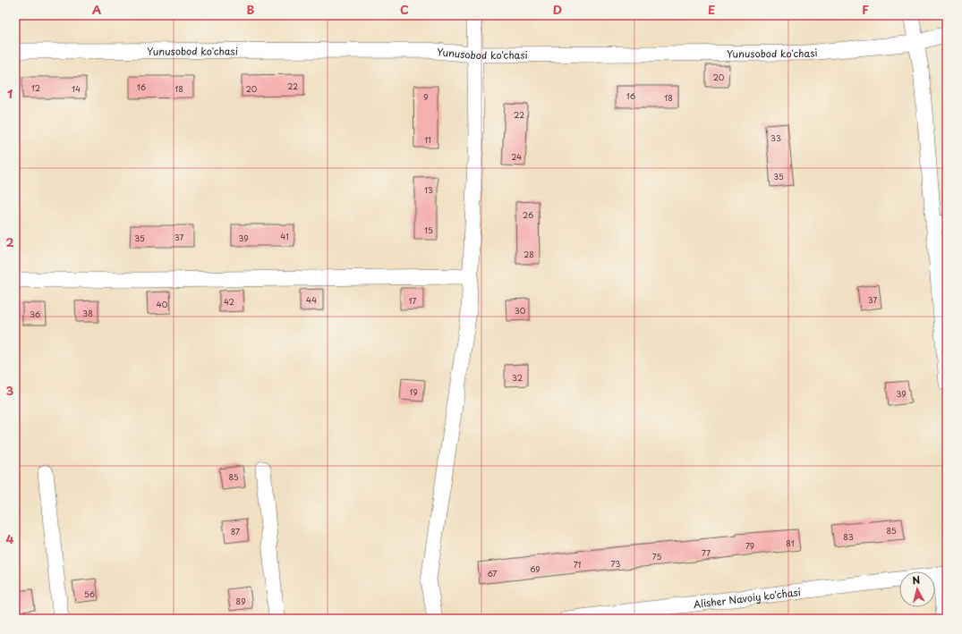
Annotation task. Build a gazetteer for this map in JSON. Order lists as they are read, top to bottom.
{
  "streets": {
    "street": ["Yunusobod ko'chasi", "Alisher Navoiy ko'chasi"]
  },
  "house_numbers": [
    "20",
    "22",
    "16",
    "12",
    "14",
    "18",
    "20",
    "16",
    "9",
    "18",
    "22",
    "33",
    "11",
    "24",
    "35",
    "13",
    "26",
    "15",
    "41",
    "37",
    "35",
    "39",
    "28",
    "44",
    "37",
    "17",
    "42",
    "40",
    "30",
    "38",
    "36",
    "32",
    "19",
    "39",
    "85",
    "85",
    "87",
    "83",
    "81",
    "79",
    "77",
    "75",
    "73",
    "71",
    "69",
    "67",
    "56",
    "89"
  ],
  "north": "top",
  "grid": {
    "columns": [
      "A",
      "B",
      "C",
      "D",
      "E",
      "F"
    ],
    "rows": [
      "1",
      "2",
      "3",
      "4"
    ]
  }
}
